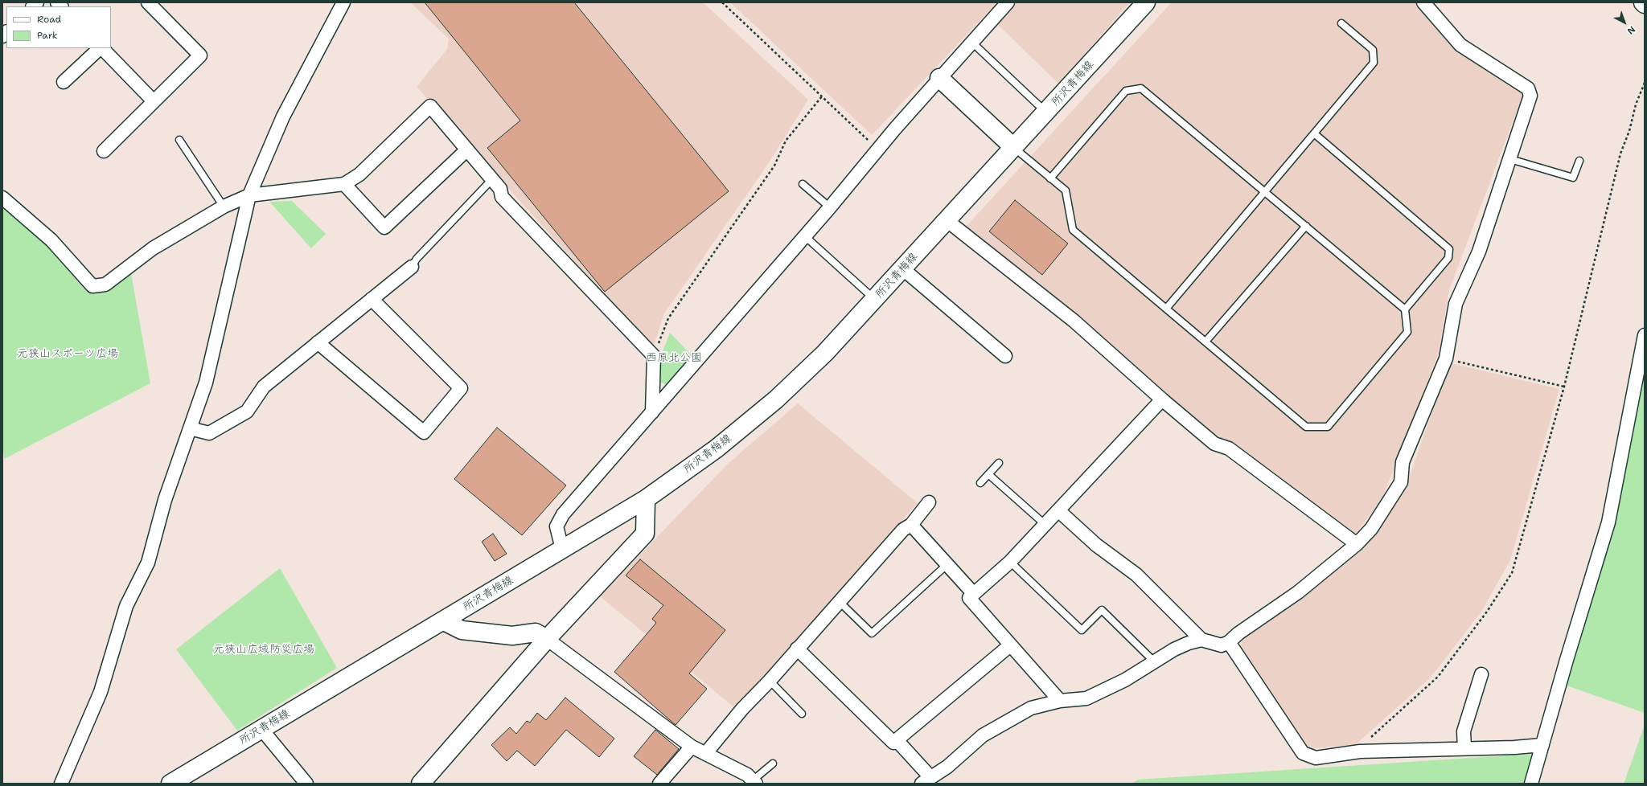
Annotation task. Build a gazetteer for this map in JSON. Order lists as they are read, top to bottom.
{
  "streets": {
    "main road": ["所沢青梅線"]
  },
  "parks": ["元狭山スポーツ広場", "西原北公園", "元狭山広域防災広場"],
  "legend": ["Road", "Park"],
  "north": "bottom right"
}
